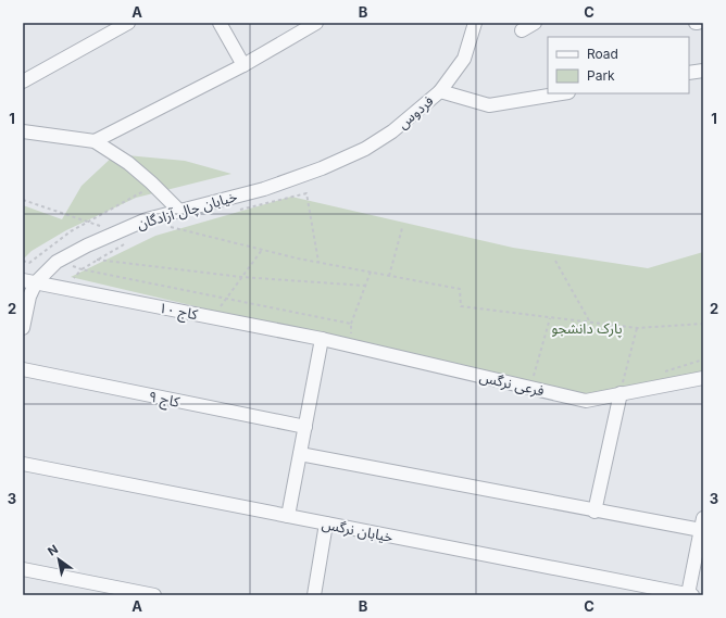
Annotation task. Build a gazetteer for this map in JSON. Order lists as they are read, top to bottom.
{
  "streets": {
    "street": [
      "فردوس",
      "خیابان چال آزادگان",
      "کاج ۱۰",
      "فرعی نرگس",
      "کاج ۹",
      "خیابان نرگس"
    ]
  },
  "crossings": [
    ["فردوس", "خیابان چال آزادگان"],
    ["خیابان چال آزادگان", "کاج ۱۰"],
    ["کاج ۱۰", "فرعی نرگس"]
  ],
  "parks": ["پارک دانشجو"],
  "legend": ["Road", "Park"],
  "north": "top left",
  "grid": {
    "columns": ["A", "B", "C"],
    "rows": ["1", "2", "3"]
  }
}
